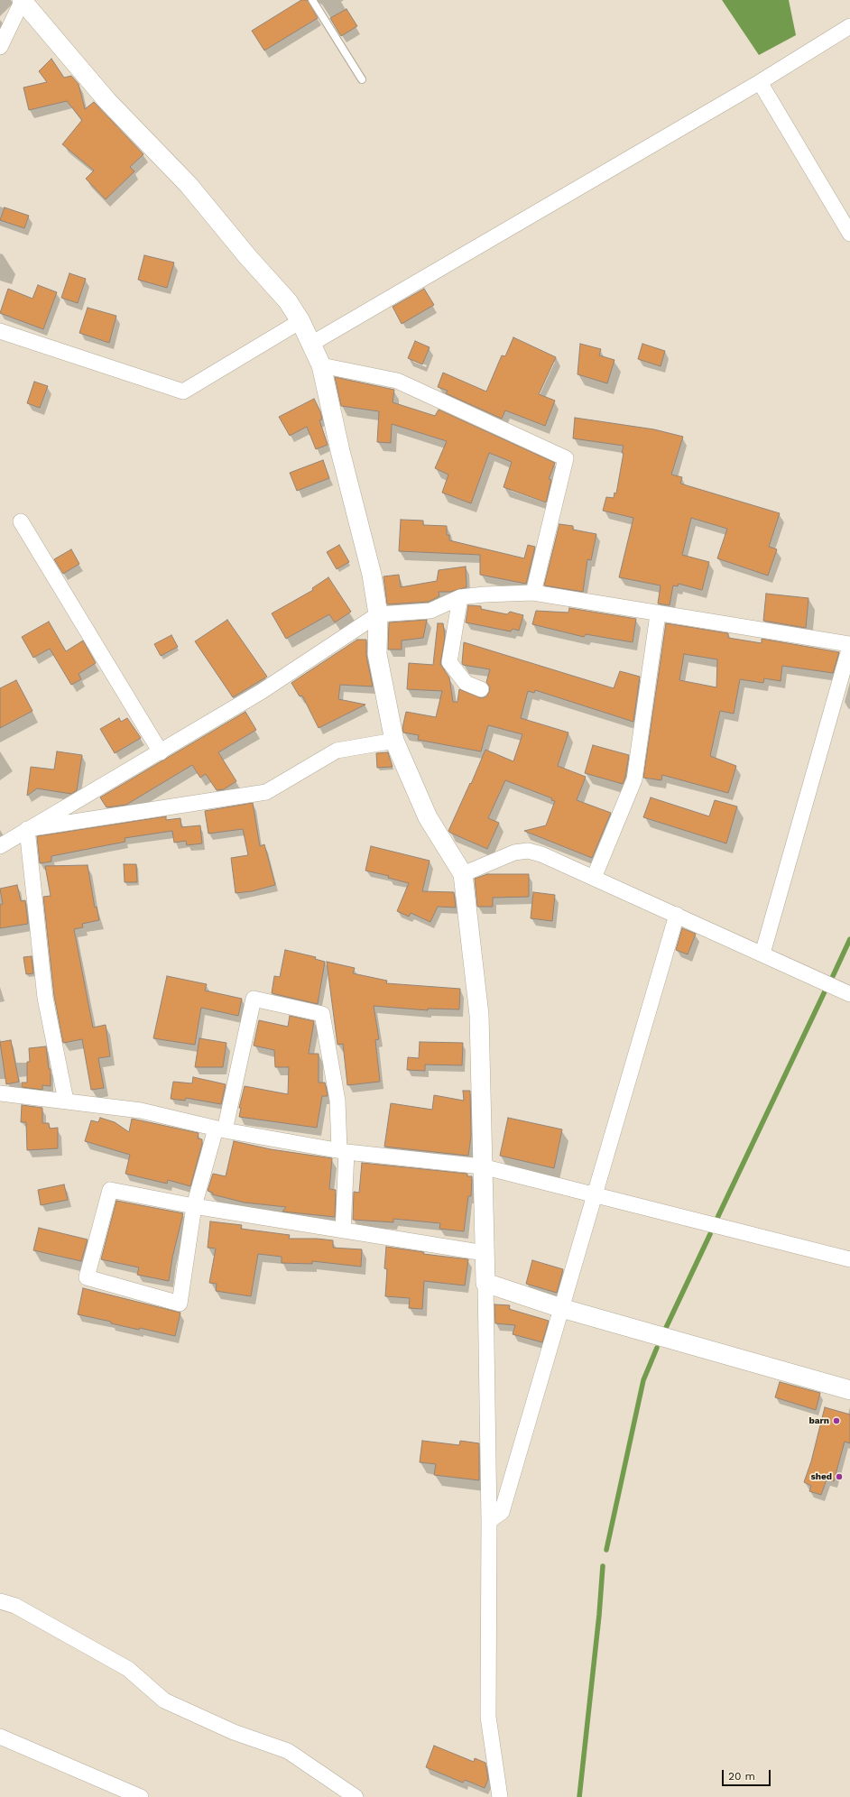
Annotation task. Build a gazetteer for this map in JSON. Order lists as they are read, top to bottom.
{
  "places": ["barn", "shed"],
  "scale_bar": "20 m"
}
